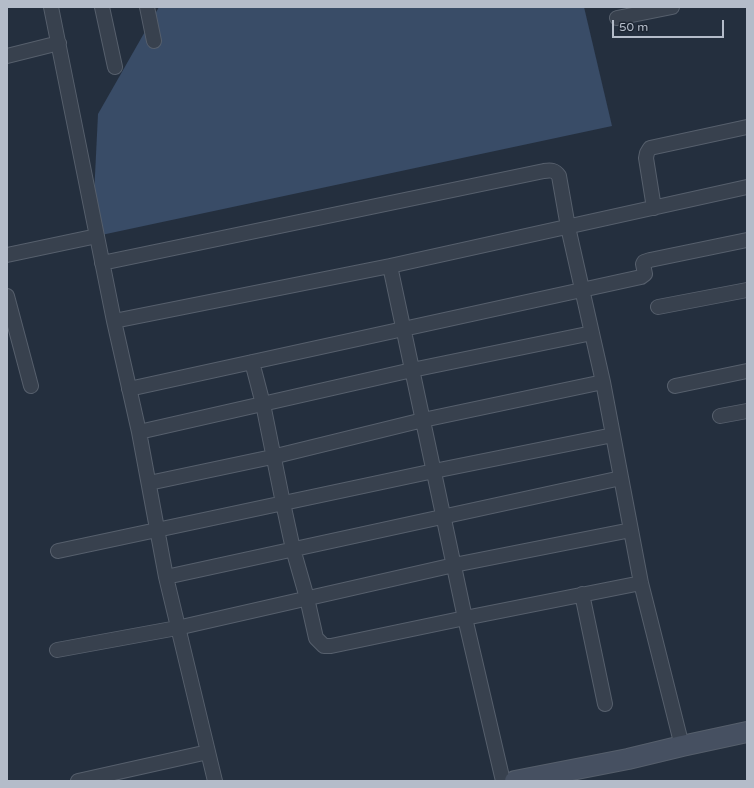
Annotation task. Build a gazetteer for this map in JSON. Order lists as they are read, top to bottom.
{
  "scale_bar": "50 m"
}
